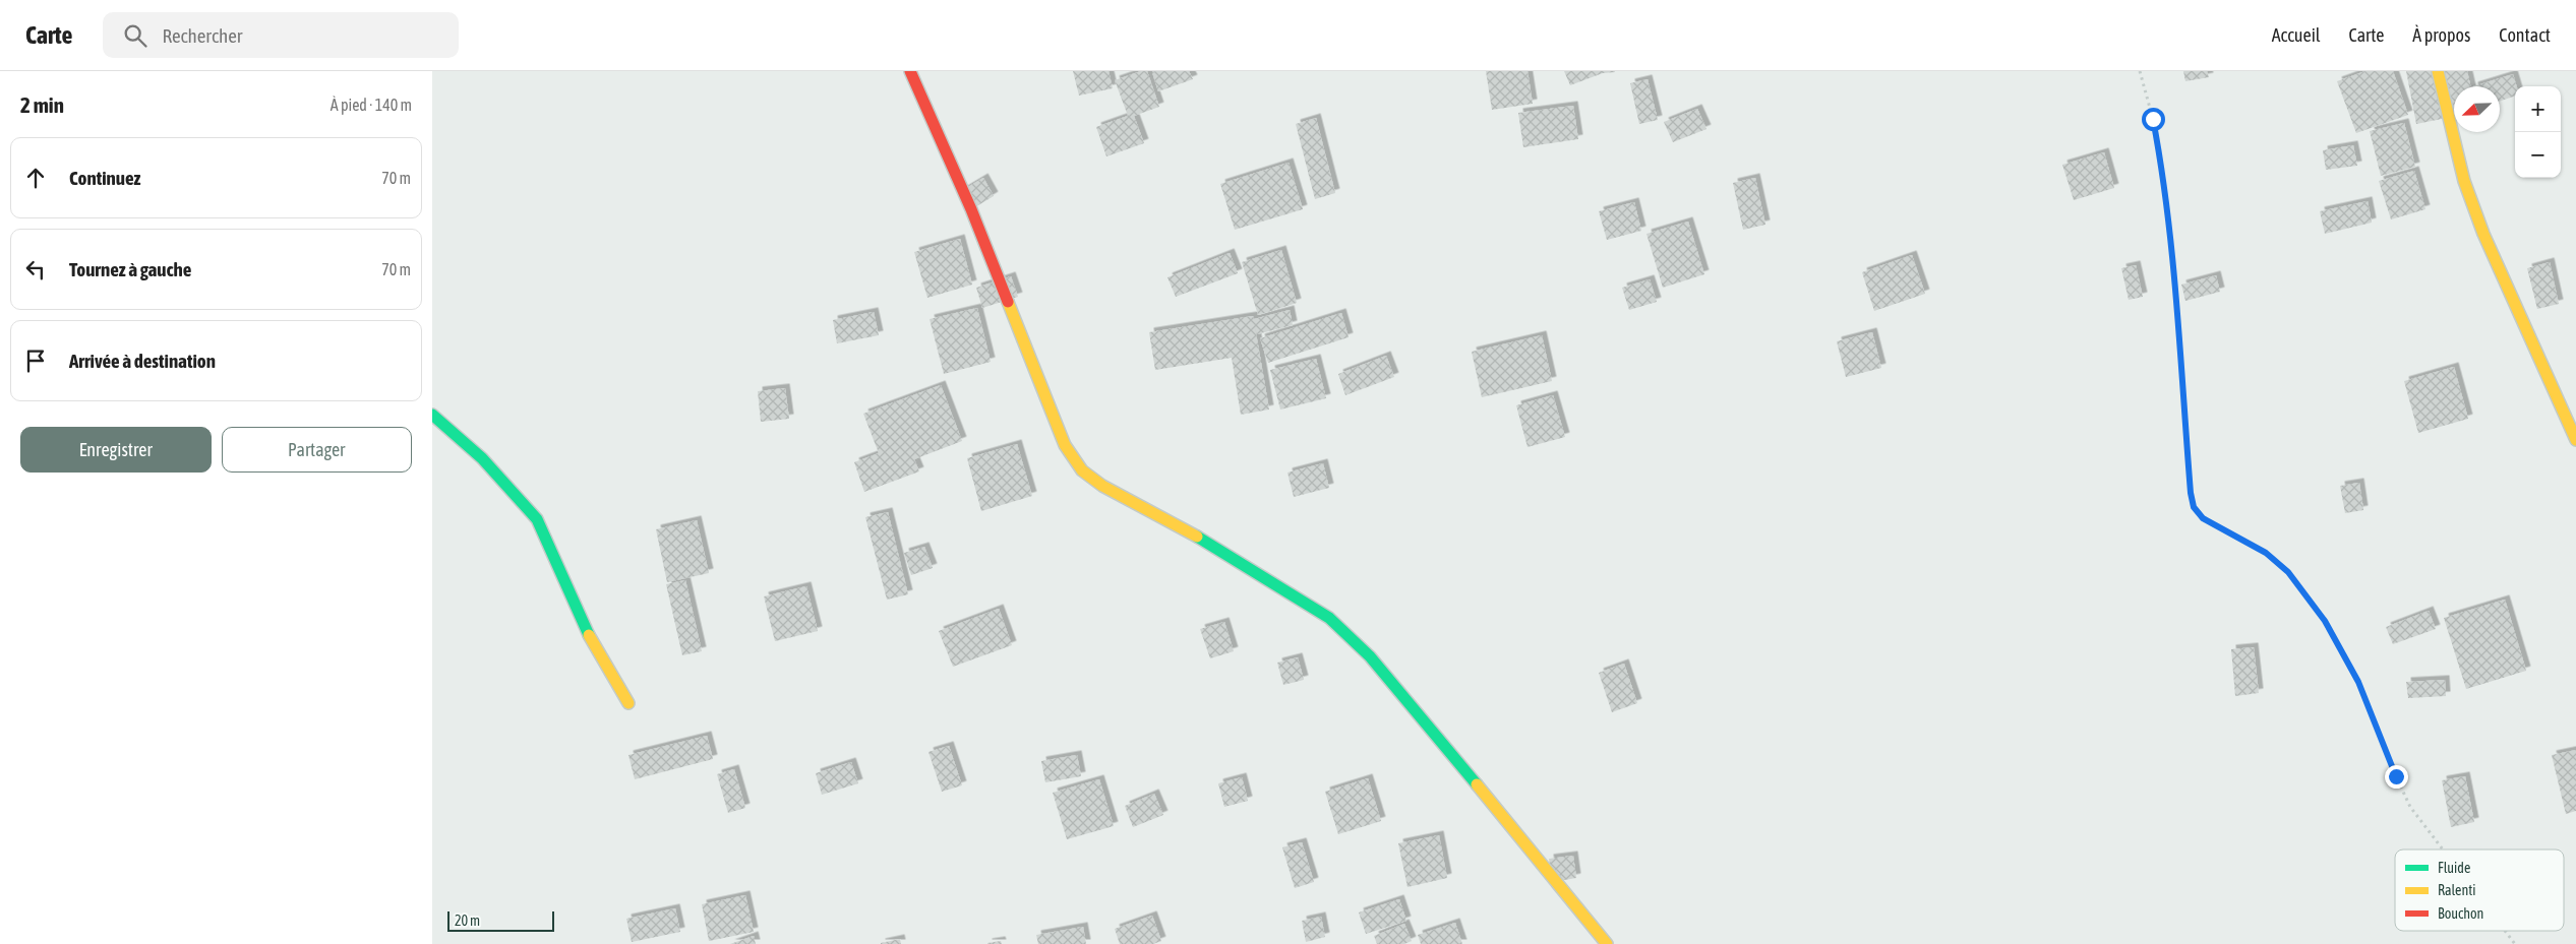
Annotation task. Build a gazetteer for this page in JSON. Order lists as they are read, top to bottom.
{
  "legend": ["Fluide", "Ralenti", "Bouchon"],
  "scale_bar": "20 m",
  "north": "bottom left",
  "page": {
    "header": "Carte",
    "search": "Rechercher",
    "nav": [
      "Accueil",
      "Carte",
      "À propos",
      "Contact"
    ],
    "heading": ["2 min", "À pied · 140 m"],
    "map_buttons": ["+", "−"],
    "list": [
      ["Continuez", "70 m"],
      ["Tournez à gauche", "70 m"],
      "Arrivée à destination"
    ],
    "buttons": ["Enregistrer", "Partager"],
    "scale": "20 m"
  }
}
